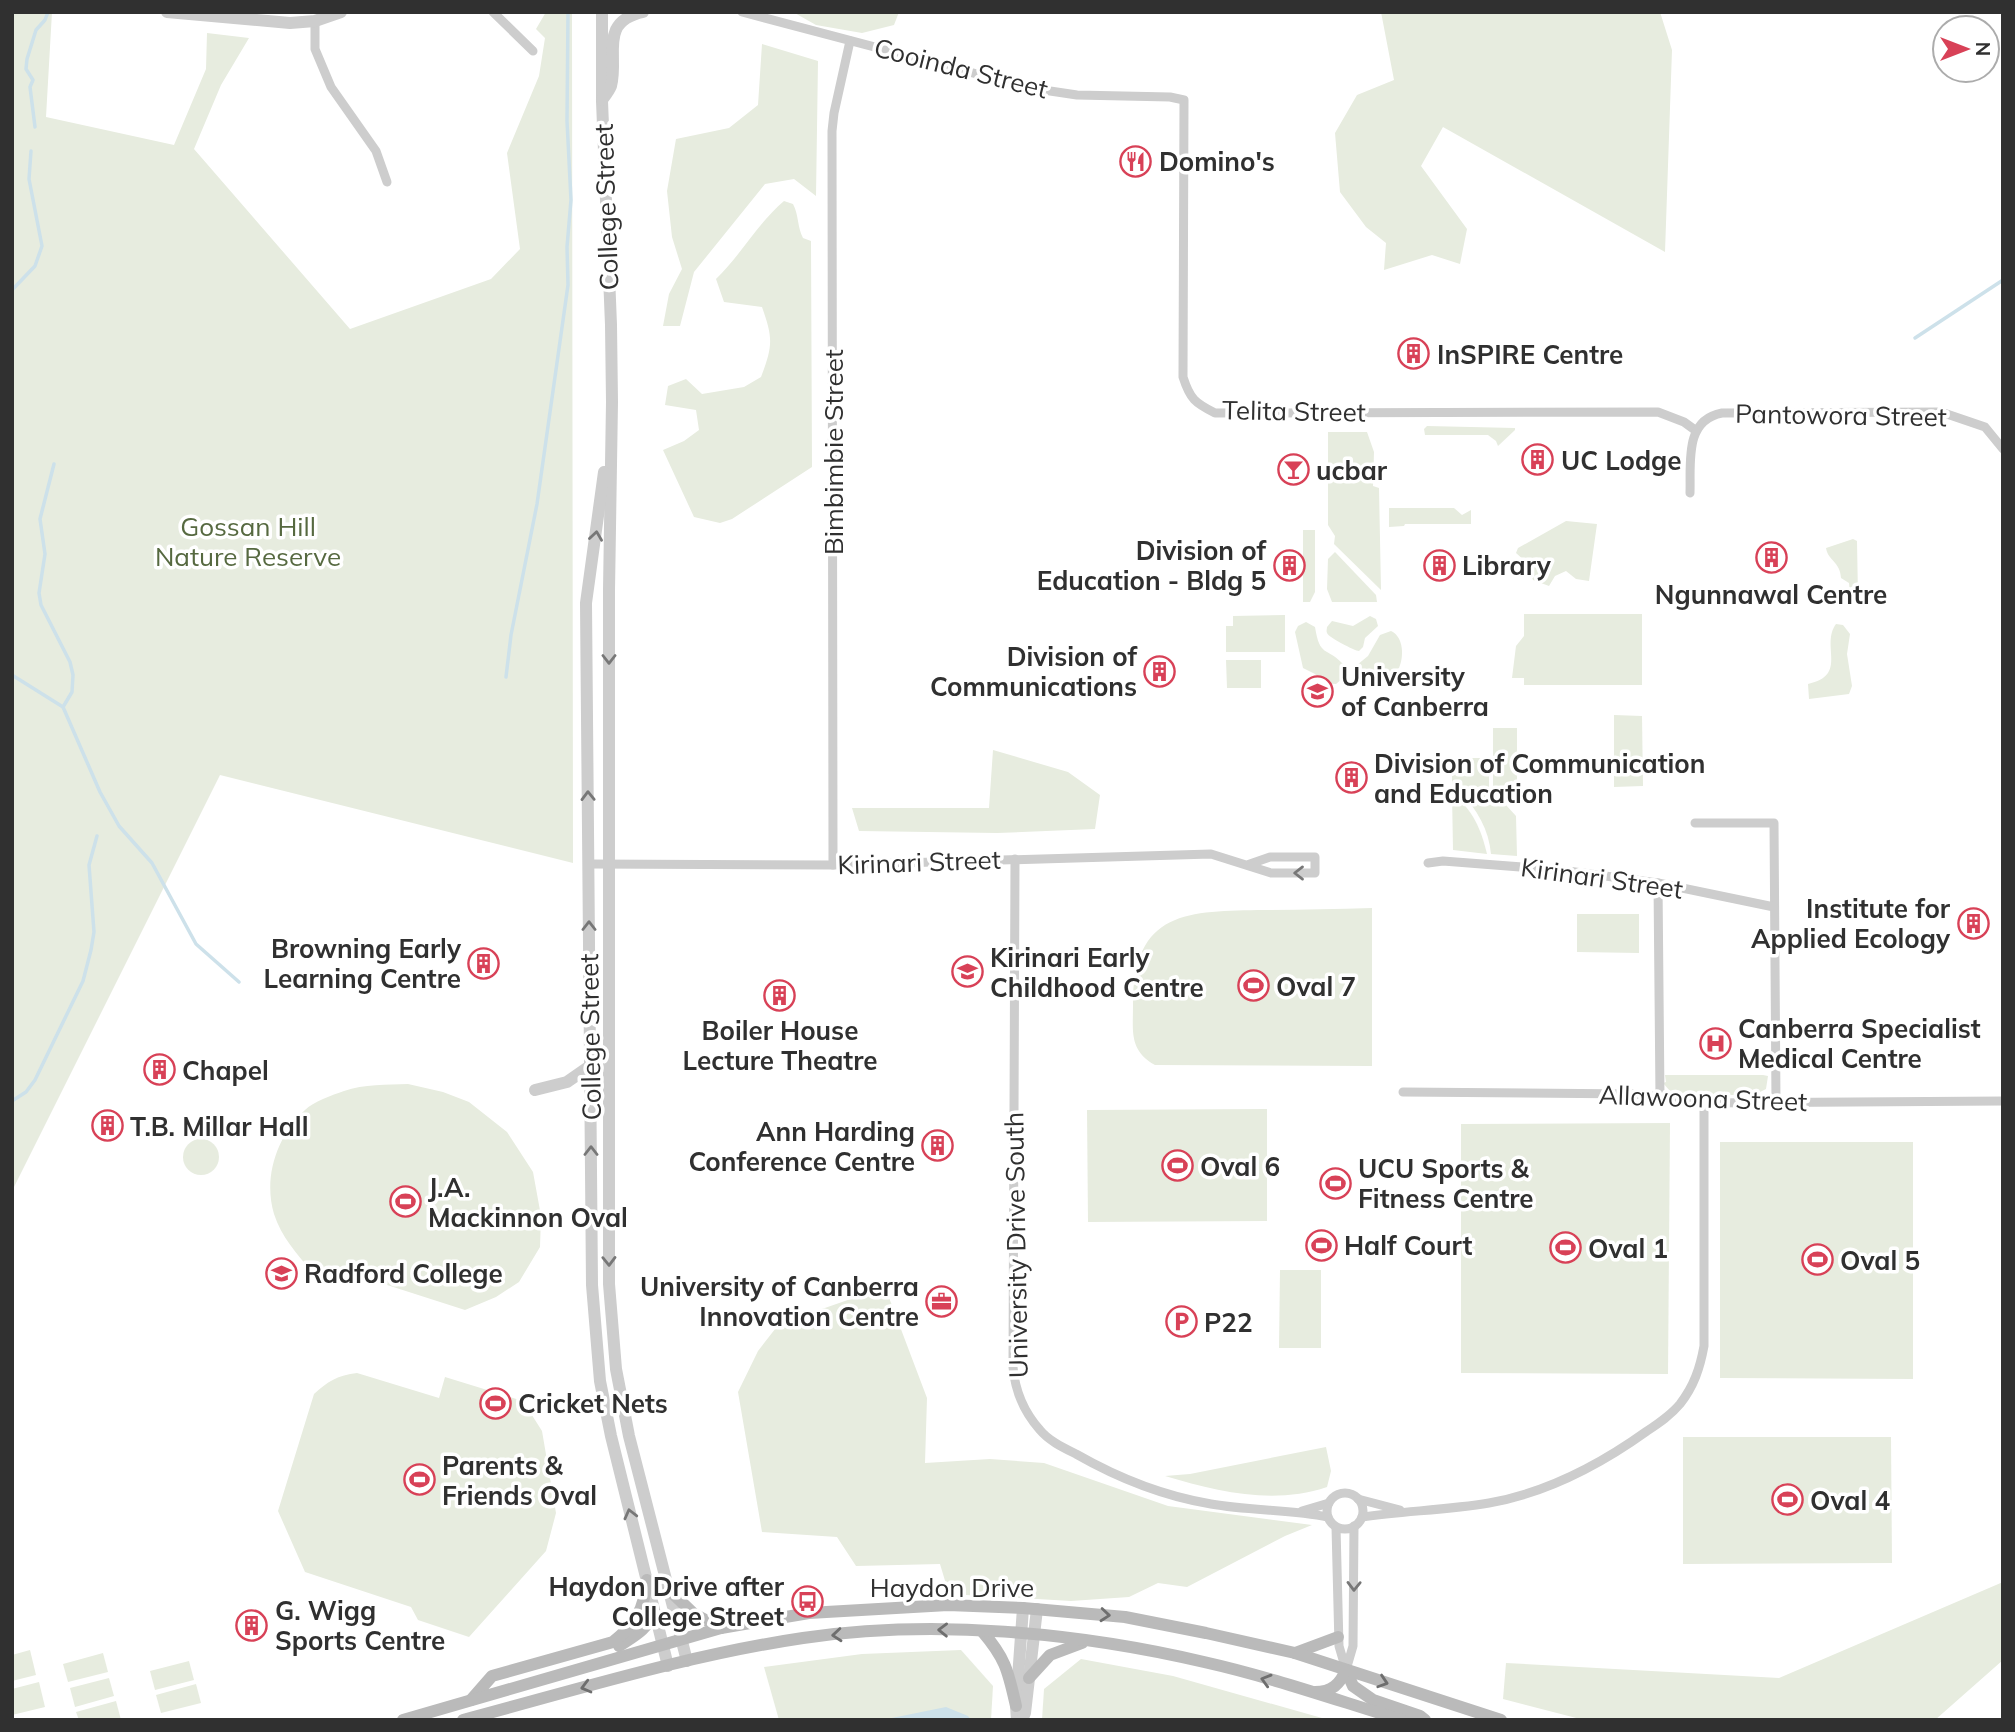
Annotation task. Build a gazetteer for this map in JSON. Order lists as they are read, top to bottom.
{
  "streets": {
    "main road": ["Haydon Drive"],
    "street": [
      "Cooinda Street",
      "College Street",
      "Telita Street",
      "Pantowora Street",
      "Bimbimbie Street",
      "Kirinari Street",
      "Allawoona Street",
      "University Drive South"
    ]
  },
  "crossings": [
    ["Cooinda Street", "Telita Street"],
    ["Cooinda Street", "Bimbimbie Street"],
    ["College Street", "Kirinari Street"],
    ["College Street", "Haydon Drive"],
    ["Telita Street", "Pantowora Street"],
    ["Bimbimbie Street", "Kirinari Street"],
    ["Kirinari Street", "University Drive South"]
  ],
  "parks": ["Gossan Hill Nature Reserve"],
  "places": {
    "restaurant": ["Domino's"],
    "building": [
      "InSPIRE Centre",
      "UC Lodge",
      "Ngunnawal Centre",
      "Division of Education - Bldg 5",
      "Library",
      "Division of Communications",
      "Division of Communication and Education",
      "Institute for Applied Ecology",
      "Browning Early Learning Centre",
      "Boiler House Lecture Theatre",
      "Chapel",
      "T.B. Millar Hall",
      "Ann Harding Conference Centre",
      "G. Wigg Sports Centre"
    ],
    "bar": ["ucbar"],
    "school or university": ["University of Canberra", "Kirinari Early Childhood Centre", "Radford College"],
    "sports": [
      "Oval 7",
      "Oval 6",
      "UCU Sports & Fitness Centre",
      "J.A. Mackinnon Oval",
      "Half Court",
      "Oval 1",
      "Oval 5",
      "Cricket Nets",
      "Parents & Friends Oval",
      "Oval 4"
    ],
    "hospital": ["Canberra Specialist Medical Centre"],
    "office": ["University of Canberra Innovation Centre"],
    "parking": ["P22"],
    "bus stop": ["Haydon Drive after College Street"]
  },
  "north": "right"
}
